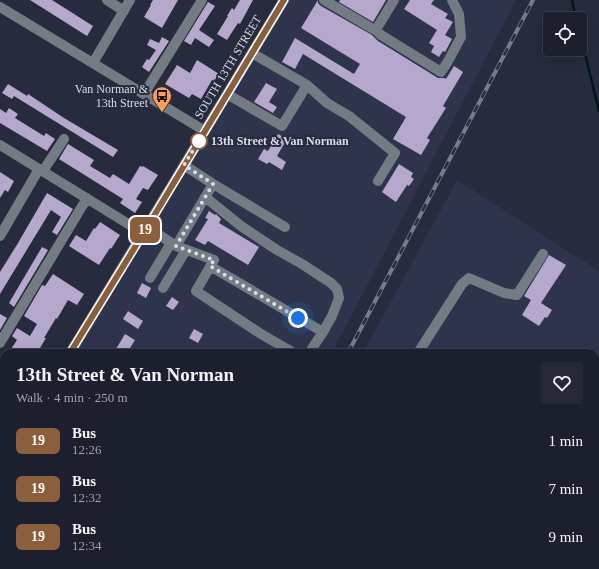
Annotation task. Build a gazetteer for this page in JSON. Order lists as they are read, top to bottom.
{
  "streets": {
    "street": ["SOUTH 13TH STREET"]
  },
  "places": {
    "bus stop": ["Van Norman & 13th Street"],
    "other": ["13th Street & Van Norman"]
  },
  "lines": ["bus line 19"],
  "page": {
    "on_map": "19",
    "heading": ["13th Street & Van Norman", "Walk · 4 min · 250 m"],
    "list": [
      {
        "mark": "19",
        "name": "Bus",
        "note": "12:26",
        "value": "1 min"
      },
      {
        "mark": "19",
        "name": "Bus",
        "note": "12:32",
        "value": "7 min"
      },
      {
        "mark": "19",
        "name": "Bus",
        "note": "12:34",
        "value": "9 min"
      }
    ]
  }
}
